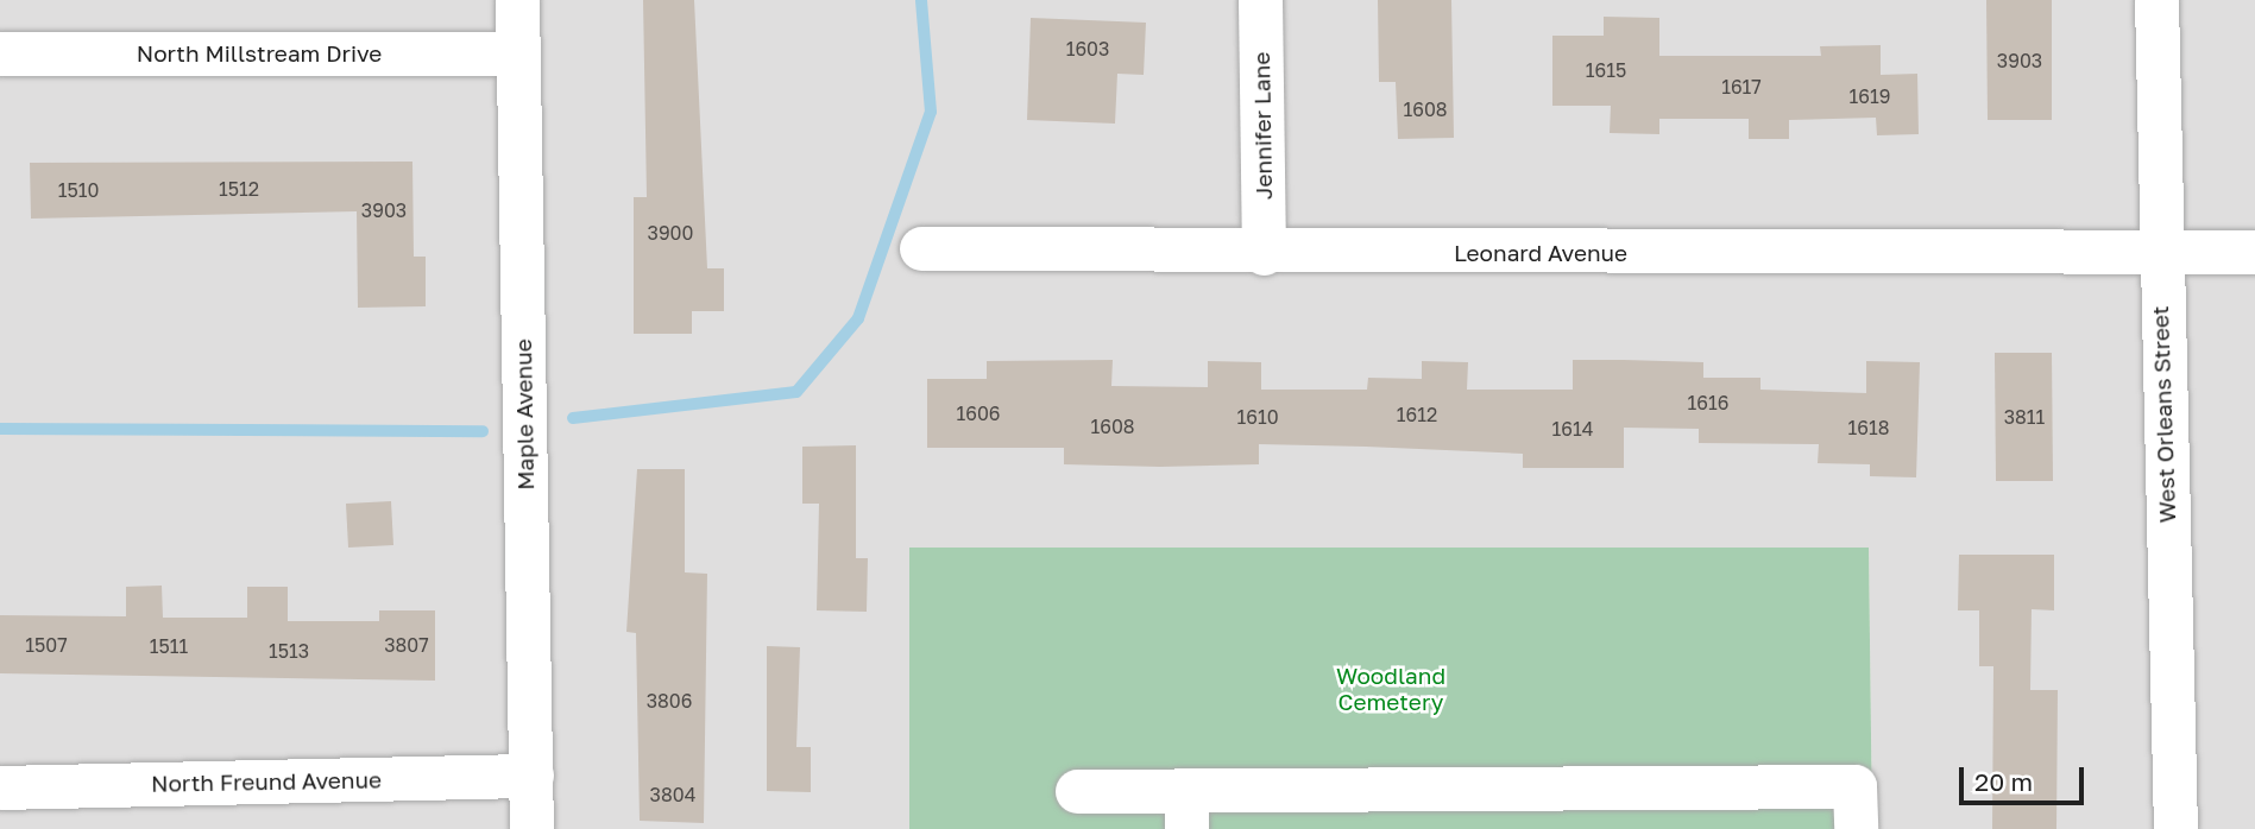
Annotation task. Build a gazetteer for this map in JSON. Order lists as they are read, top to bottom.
{
  "streets": {
    "street": [
      "North Millstream Drive",
      "Jennifer Lane",
      "Leonard Avenue",
      "Maple Avenue",
      "West Orleans Street",
      "North Freund Avenue"
    ]
  },
  "crossings": [
    ["North Millstream Drive", "Maple Avenue"],
    ["Jennifer Lane", "Leonard Avenue"],
    ["Leonard Avenue", "West Orleans Street"],
    ["Maple Avenue", "North Freund Avenue"]
  ],
  "parks": ["Woodland Cemetery"],
  "house_numbers": [
    "1603",
    "3903",
    "1615",
    "1617",
    "1619",
    "1608",
    "1512",
    "1510",
    "3903",
    "3900",
    "1616",
    "1606",
    "1612",
    "1610",
    "3811",
    "1608",
    "1618",
    "1614",
    "1507",
    "3807",
    "1511",
    "1513",
    "3806",
    "3804"
  ],
  "scale_bar": "20 m"
}
